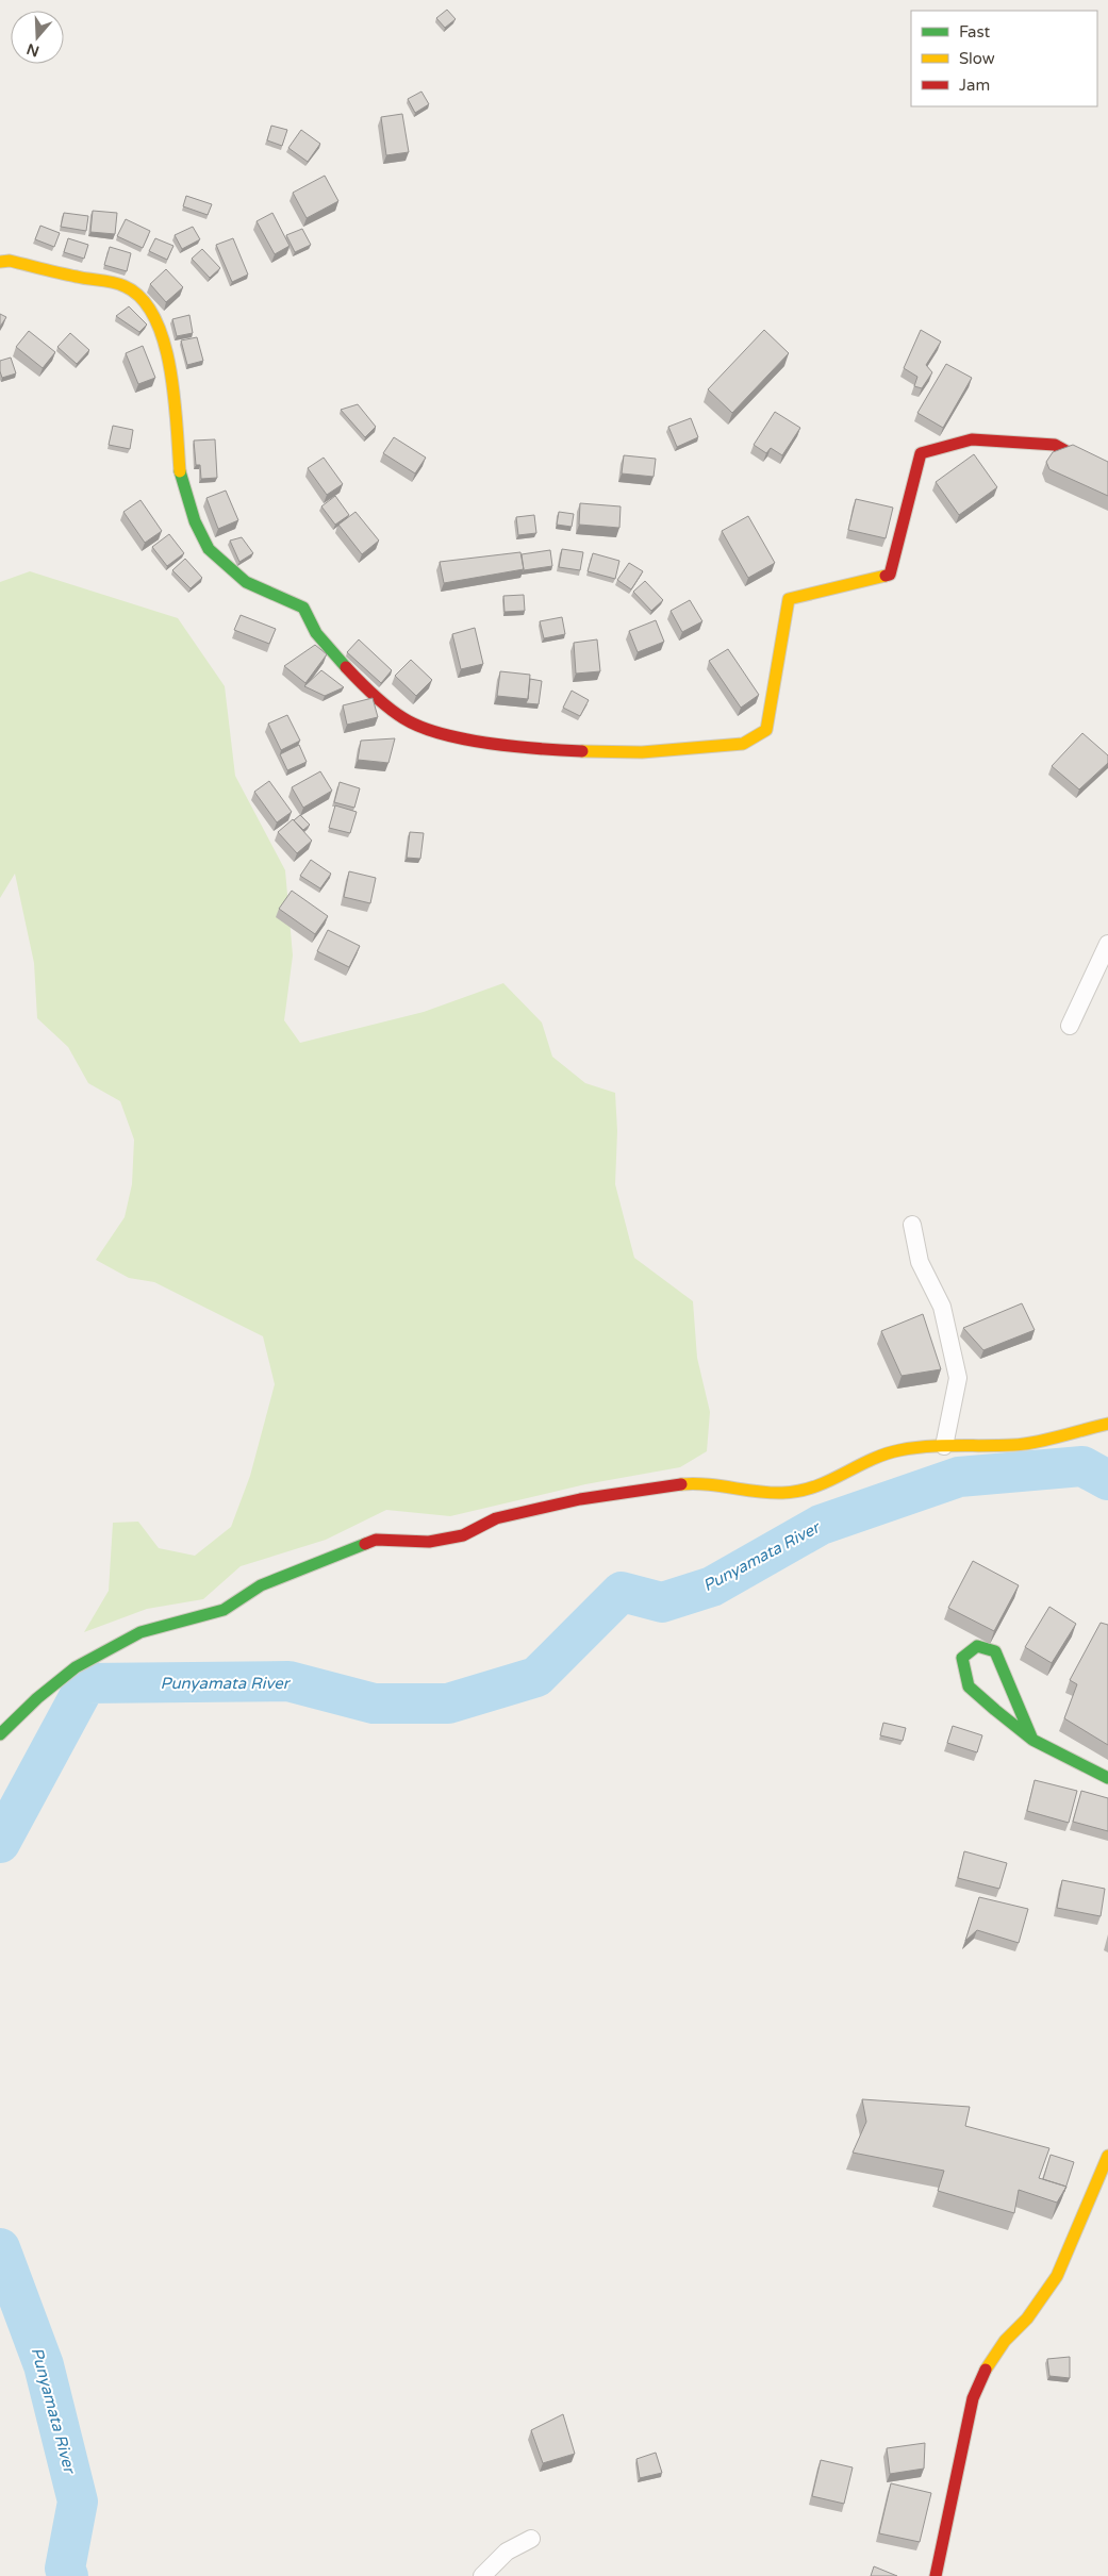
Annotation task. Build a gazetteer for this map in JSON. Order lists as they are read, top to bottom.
{
  "water": ["Punyamata River"],
  "legend": ["Fast", "Slow", "Jam"],
  "north": "bottom"
}
